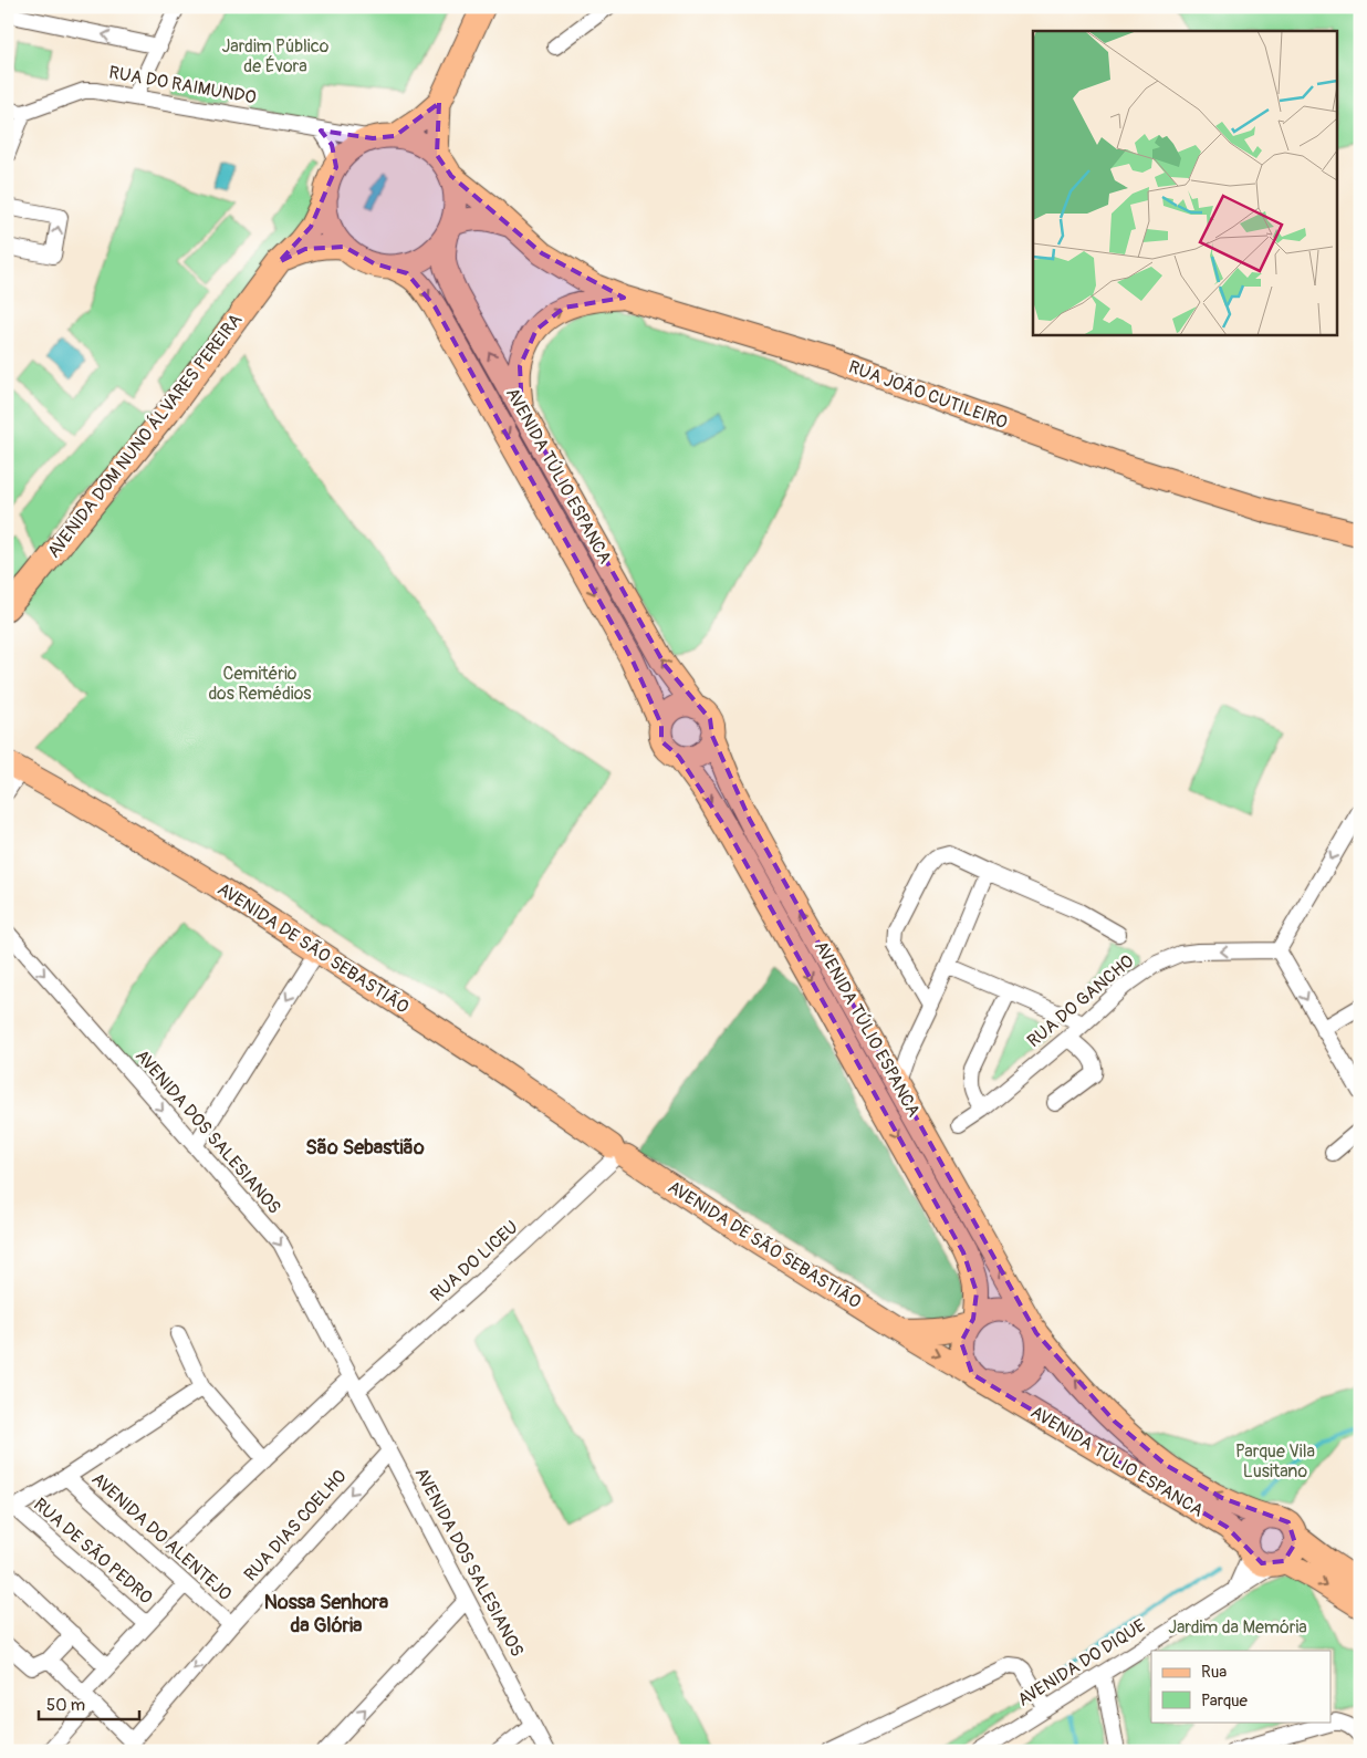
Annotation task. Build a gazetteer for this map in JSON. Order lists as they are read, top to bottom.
{
  "streets": {
    "main road": [
      "RUA JOÃO CUTILEIRO",
      "AVENIDA DOM NUNO ÁLVARES PEREIRA",
      "AVENIDA TÚLIO ESPANCA",
      "AVENIDA DE SÃO SEBASTIÃO"
    ],
    "street": [
      "RUA DO RAIMUNDO",
      "RUA DO GANCHO",
      "AVENIDA DOS SALESIANOS",
      "RUA DO LICEU",
      "RUA DIAS COELHO",
      "AVENIDA DO ALENTEJO",
      "RUA DE SÃO PEDRO",
      "AVENIDA DO DIQUE"
    ]
  },
  "crossings": [
    ["RUA DO RAIMUNDO", "RUA JOÃO CUTILEIRO"],
    ["RUA DO RAIMUNDO", "AVENIDA DOM NUNO ÁLVARES PEREIRA"],
    ["RUA DO RAIMUNDO", "AVENIDA TÚLIO ESPANCA"],
    ["RUA JOÃO CUTILEIRO", "AVENIDA DOM NUNO ÁLVARES PEREIRA"],
    ["RUA JOÃO CUTILEIRO", "AVENIDA TÚLIO ESPANCA"],
    ["AVENIDA DOM NUNO ÁLVARES PEREIRA", "AVENIDA TÚLIO ESPANCA"],
    ["AVENIDA TÚLIO ESPANCA", "AVENIDA DE SÃO SEBASTIÃO"],
    ["AVENIDA TÚLIO ESPANCA", "AVENIDA DO DIQUE"],
    ["AVENIDA DE SÃO SEBASTIÃO", "RUA DO LICEU"],
    ["AVENIDA DOS SALESIANOS", "RUA DO LICEU"],
    ["AVENIDA DOS SALESIANOS", "RUA DIAS COELHO"],
    ["RUA DIAS COELHO", "AVENIDA DO ALENTEJO"]
  ],
  "one_way": ["RUA DO GANCHO", "AVENIDA DOS SALESIANOS"],
  "districts": ["São Sebastião", "Nossa Senhora da Glória"],
  "parks": [
    "Jardim Público de Évora",
    "Cemitério dos Remédios",
    "Parque Vila Lusitano",
    "Jardim da Memória"
  ],
  "legend": ["Rua", "Parque"],
  "scale_bar": "50 m"
}
